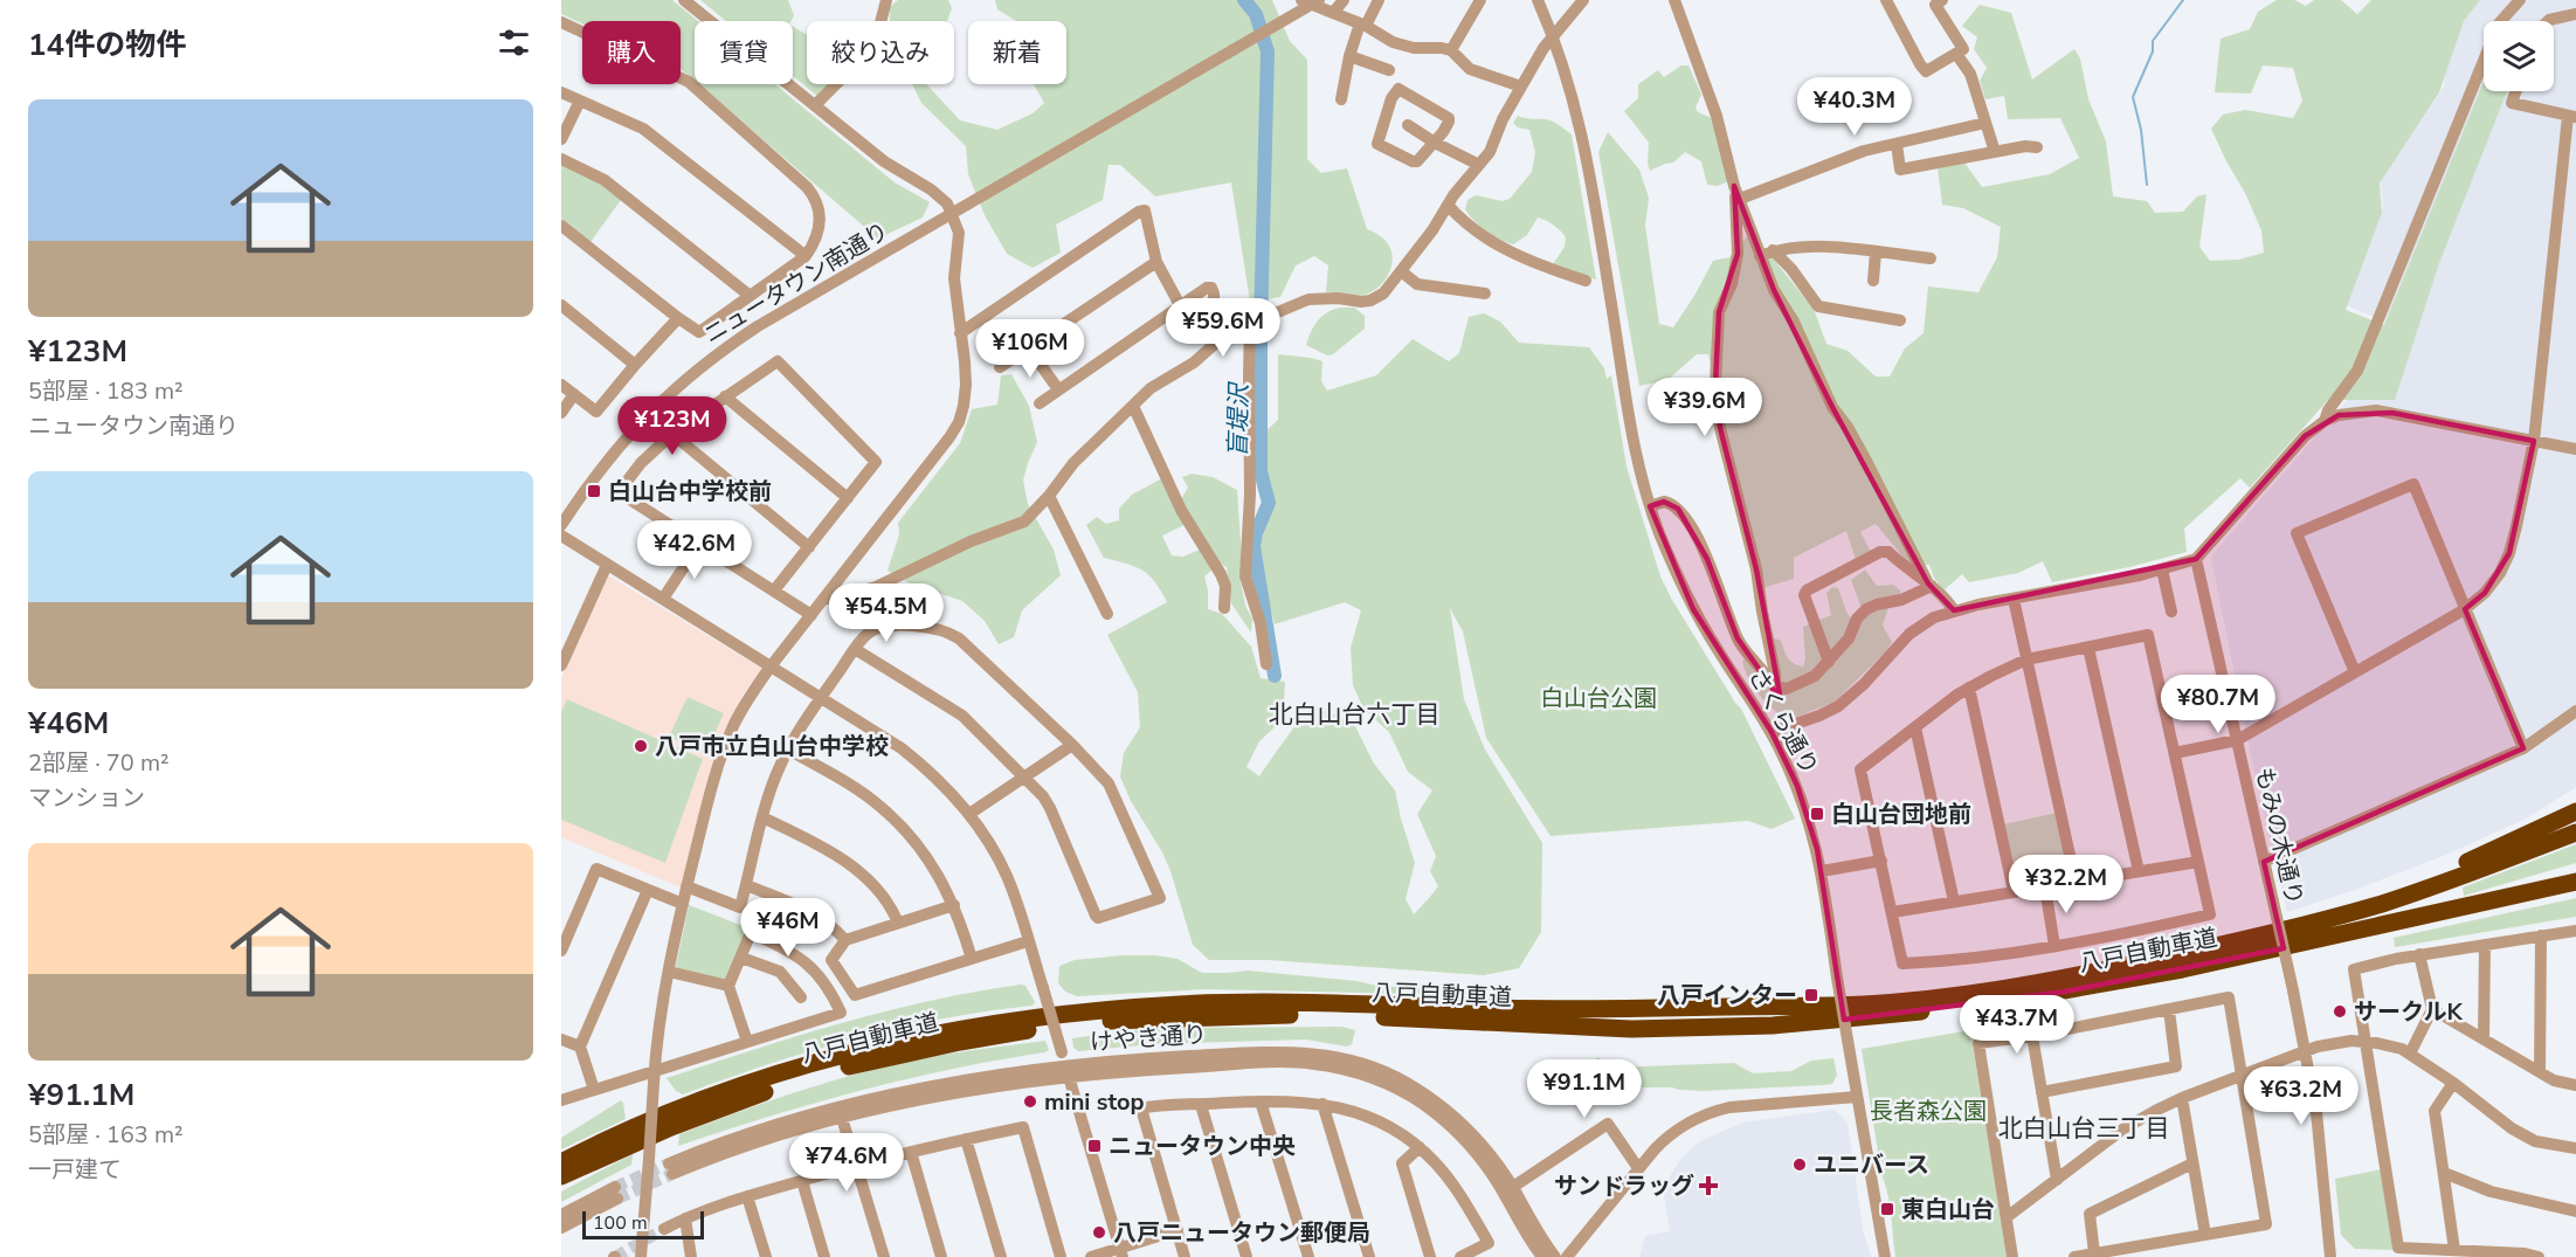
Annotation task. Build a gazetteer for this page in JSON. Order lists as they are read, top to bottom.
{
  "streets": {
    "highway": ["八戸自動車道"],
    "street": [
      "ニュータウン南通り",
      "さくら通り",
      "もみの木通り",
      "けやき通り"
    ]
  },
  "districts": ["北白山台六丁目", "北白山台三丁目"],
  "water": ["盲堤沢"],
  "parks": ["白山台公園", "長者森公園"],
  "places": {
    "transit": [
      "白山台中学校前",
      "白山台団地前",
      "八戸インター",
      "ニュータウン中央",
      "東白山台"
    ],
    "other": [
      "八戸市立白山台中学校",
      "サークルK",
      "mini stop",
      "ユニバース",
      "八戸ニュータウン郵便局"
    ],
    "health": ["サンドラッグ"]
  },
  "scale_bar": "100 m",
  "page": {
    "heading": "14件の物件",
    "chip": [
      "購入",
      "賃貸",
      "絞り込み",
      "新着"
    ],
    "price": [
      "¥40.3M",
      "¥59.6M",
      "¥106M",
      "¥39.6M",
      "¥123M",
      "¥42.6M",
      "¥54.5M",
      "¥80.7M",
      "¥32.2M",
      "¥46M",
      "¥43.7M",
      "¥91.1M",
      "¥63.2M",
      "¥74.6M"
    ],
    "list": [
      {
        "name": "¥123M",
        "note": "5部屋 · 183 m² · ニュータウン南通り"
      },
      {
        "name": "¥46M",
        "note": "2部屋 · 70 m² · マンション"
      },
      {
        "name": "¥91.1M",
        "note": "5部屋 · 163 m² · 一戸建て"
      }
    ],
    "scale": "100 m"
  }
}
